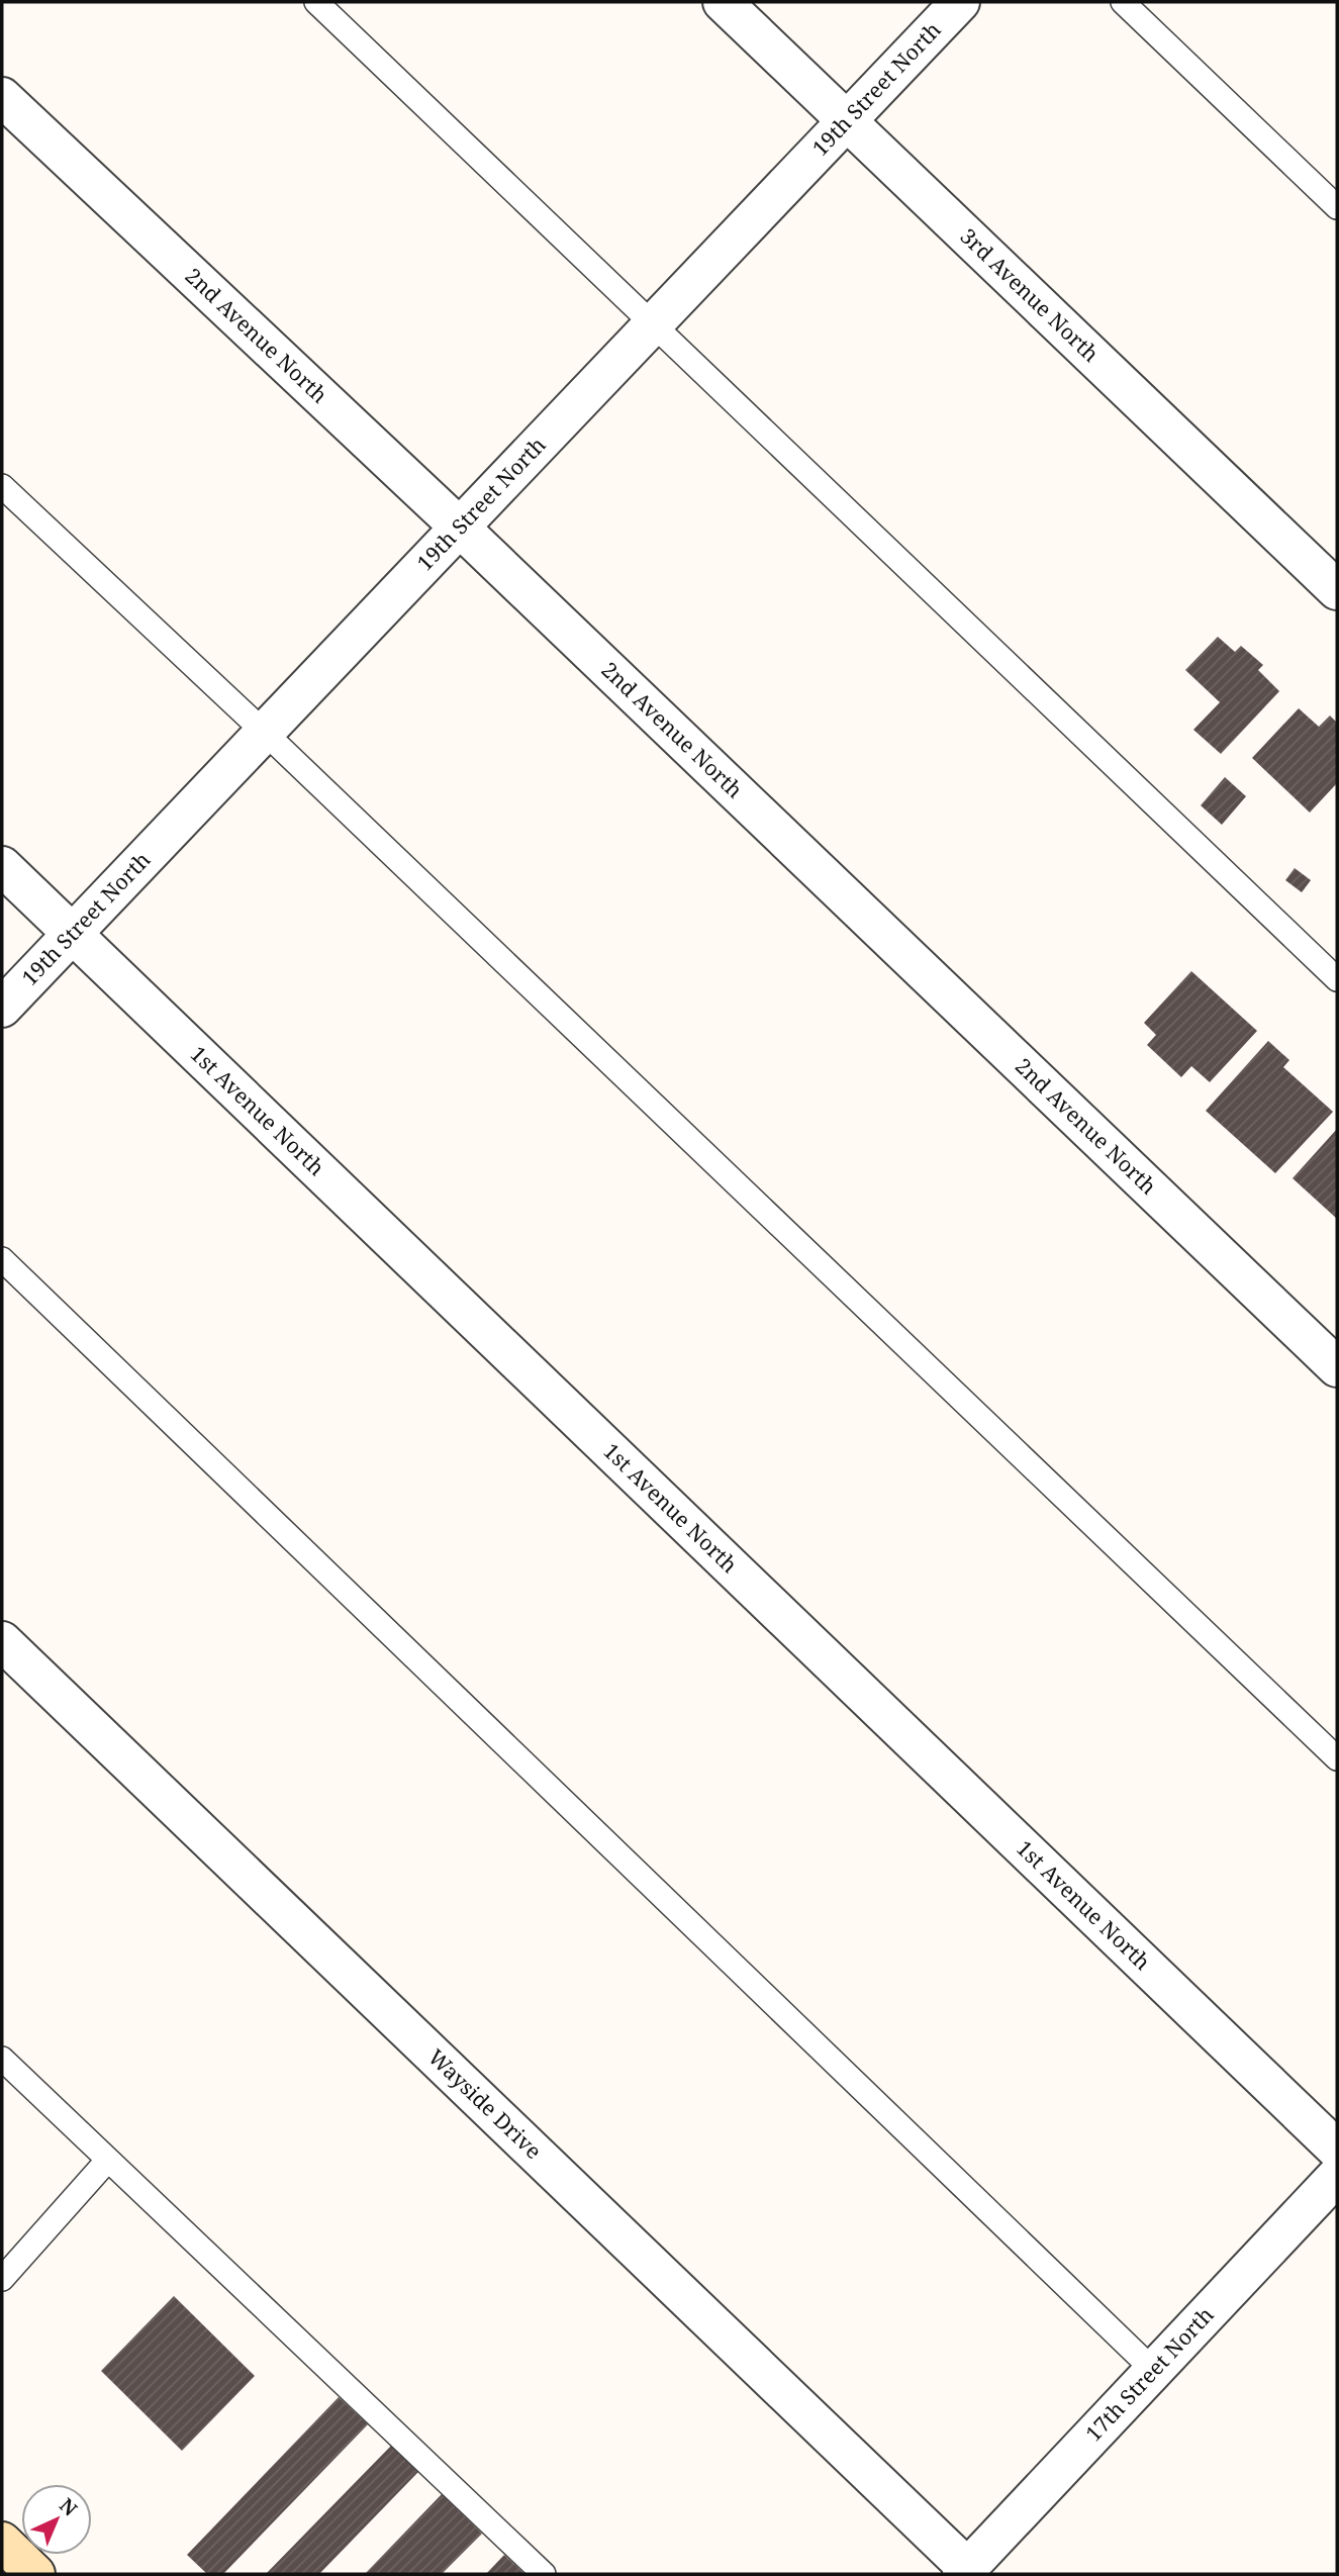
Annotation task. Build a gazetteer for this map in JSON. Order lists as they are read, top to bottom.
{
  "streets": {
    "street": [
      "19th Street North",
      "3rd Avenue North",
      "2nd Avenue North",
      "1st Avenue North",
      "Wayside Drive",
      "17th Street North"
    ]
  },
  "crossings": [
    ["19th Street North", "3rd Avenue North"],
    ["19th Street North", "2nd Avenue North"],
    ["19th Street North", "1st Avenue North"],
    ["Wayside Drive", "17th Street North"]
  ],
  "north": "top right"
}
